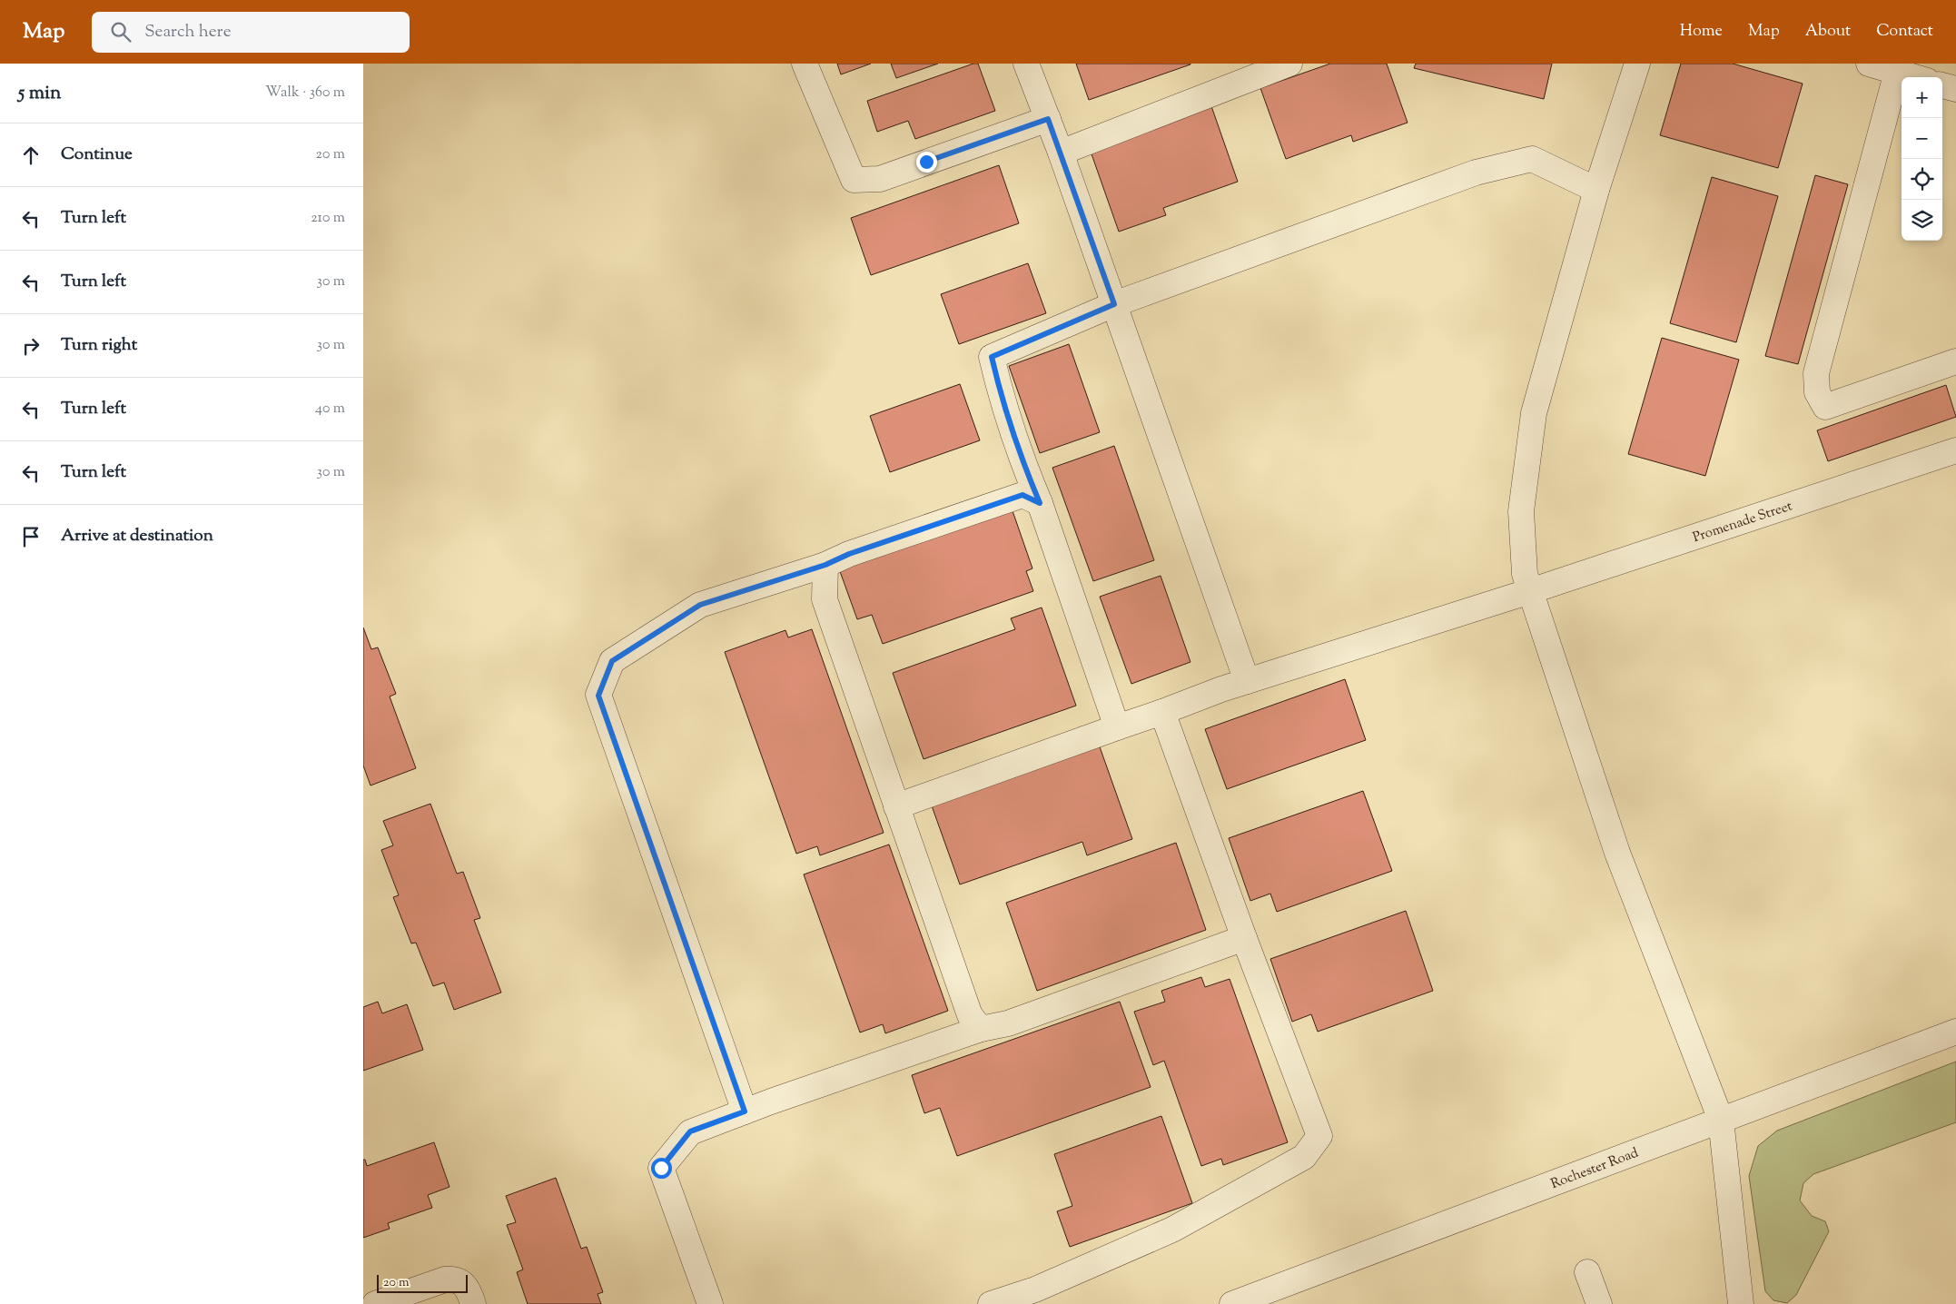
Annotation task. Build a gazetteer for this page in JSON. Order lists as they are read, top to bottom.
{
  "streets": {
    "street": ["Promenade Street", "Rochester Road"]
  },
  "scale_bar": "20 m",
  "page": {
    "header": "Map",
    "search": "Search here",
    "nav": [
      "Home",
      "Map",
      "About",
      "Contact"
    ],
    "heading": ["5 min", "Walk · 360 m"],
    "map_buttons": ["+", "−"],
    "list": [
      ["Continue", "20 m"],
      ["Turn left", "210 m"],
      ["Turn left", "30 m"],
      ["Turn right", "30 m"],
      ["Turn left", "40 m"],
      ["Turn left", "30 m"],
      "Arrive at destination"
    ],
    "scale": "20 m"
  }
}
